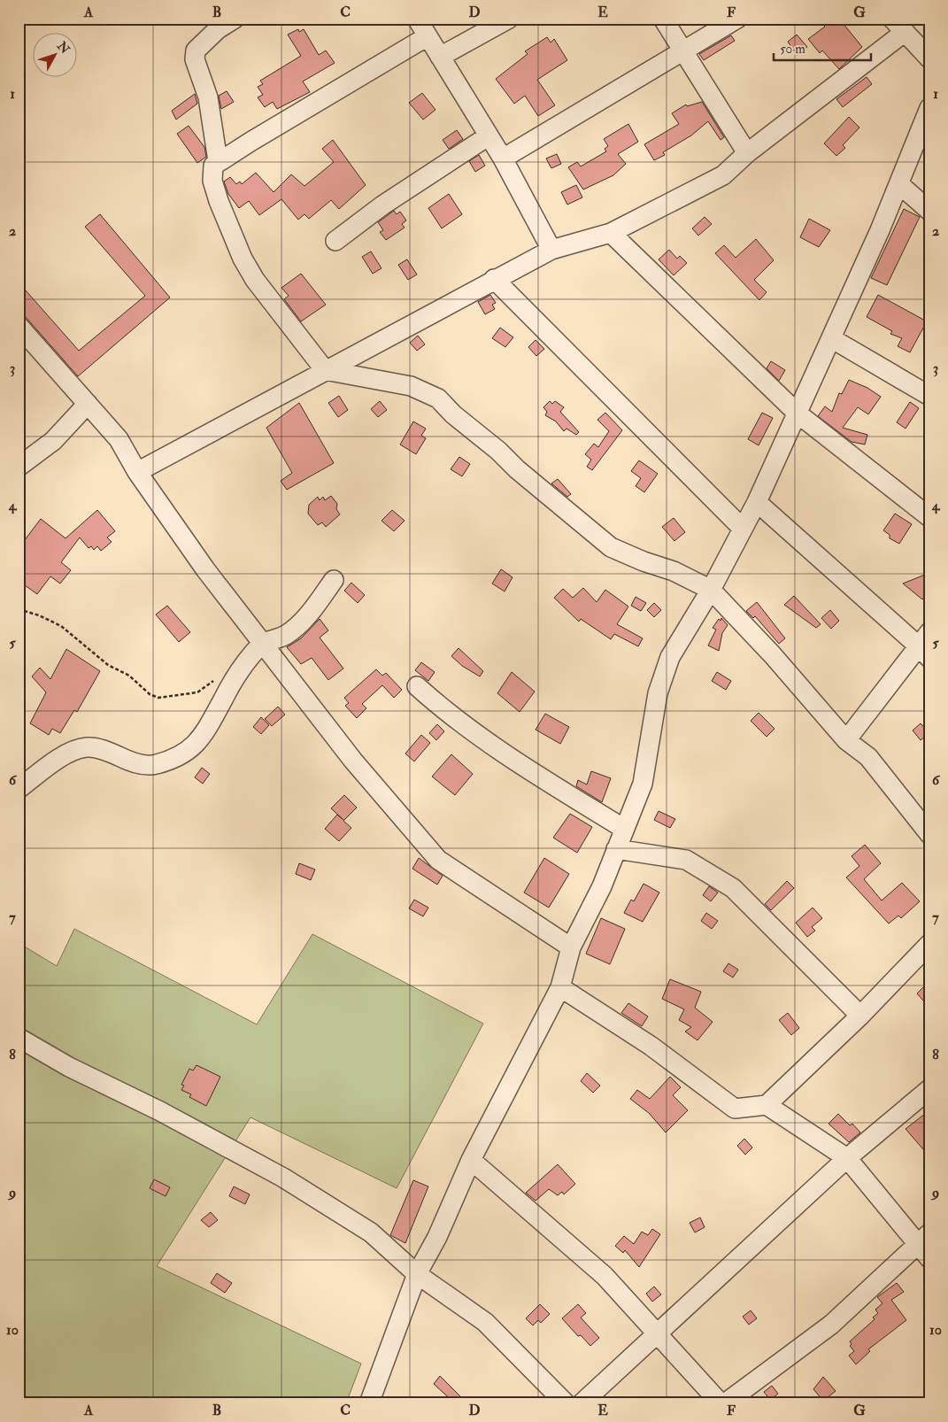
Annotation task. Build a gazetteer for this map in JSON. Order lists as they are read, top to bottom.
{
  "scale_bar": "50 m",
  "north": "top right",
  "grid": {
    "columns": [
      "A",
      "B",
      "C",
      "D",
      "E",
      "F",
      "G"
    ],
    "rows": [
      "1",
      "2",
      "3",
      "4",
      "5",
      "6",
      "7",
      "8",
      "9",
      "10"
    ]
  }
}
